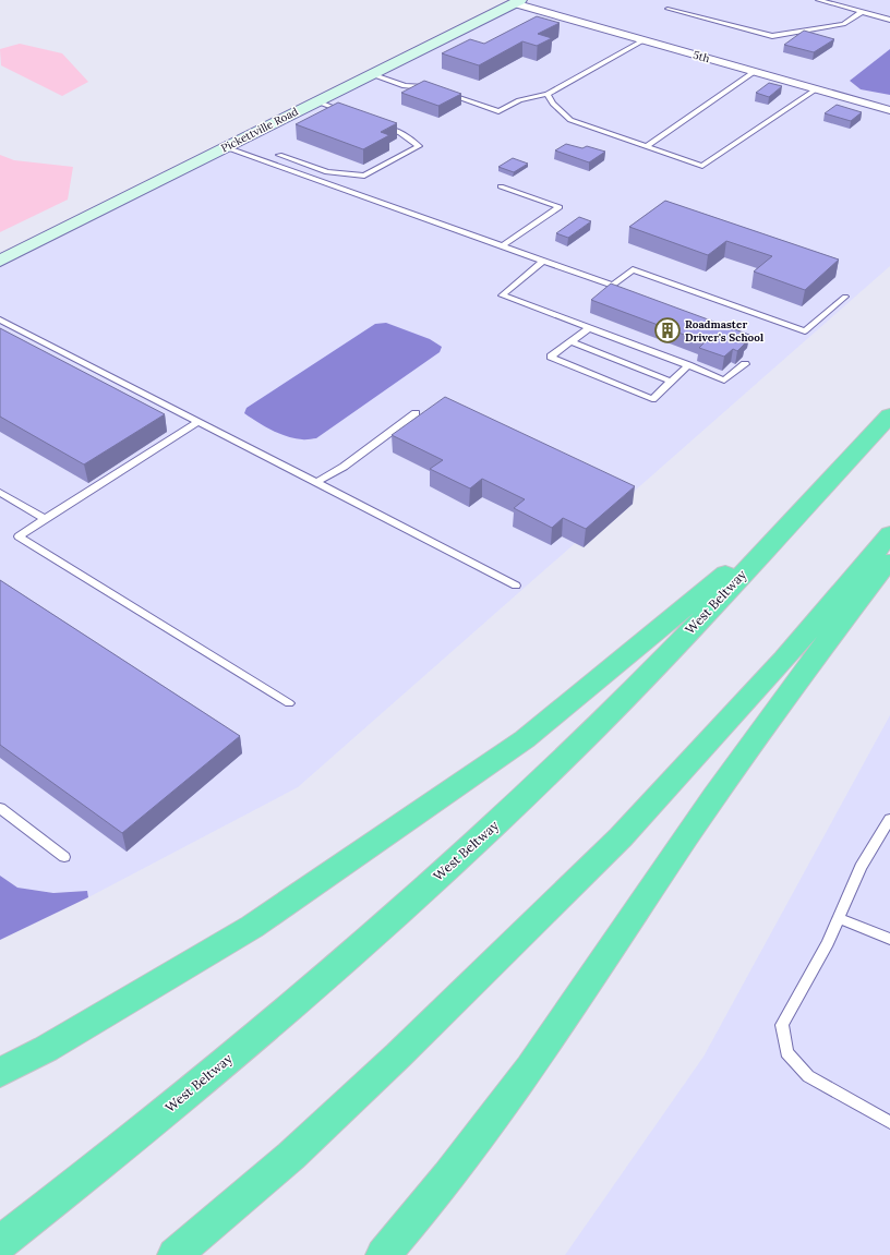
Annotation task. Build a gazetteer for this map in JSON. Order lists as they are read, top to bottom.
{
  "streets": {
    "highway": ["West Beltway"],
    "street": ["5th", "Pickettville Road"]
  },
  "crossings": [
    ["5th", "Pickettville Road"]
  ],
  "places": {
    "building": ["Roadmaster Driver's School"]
  }
}
